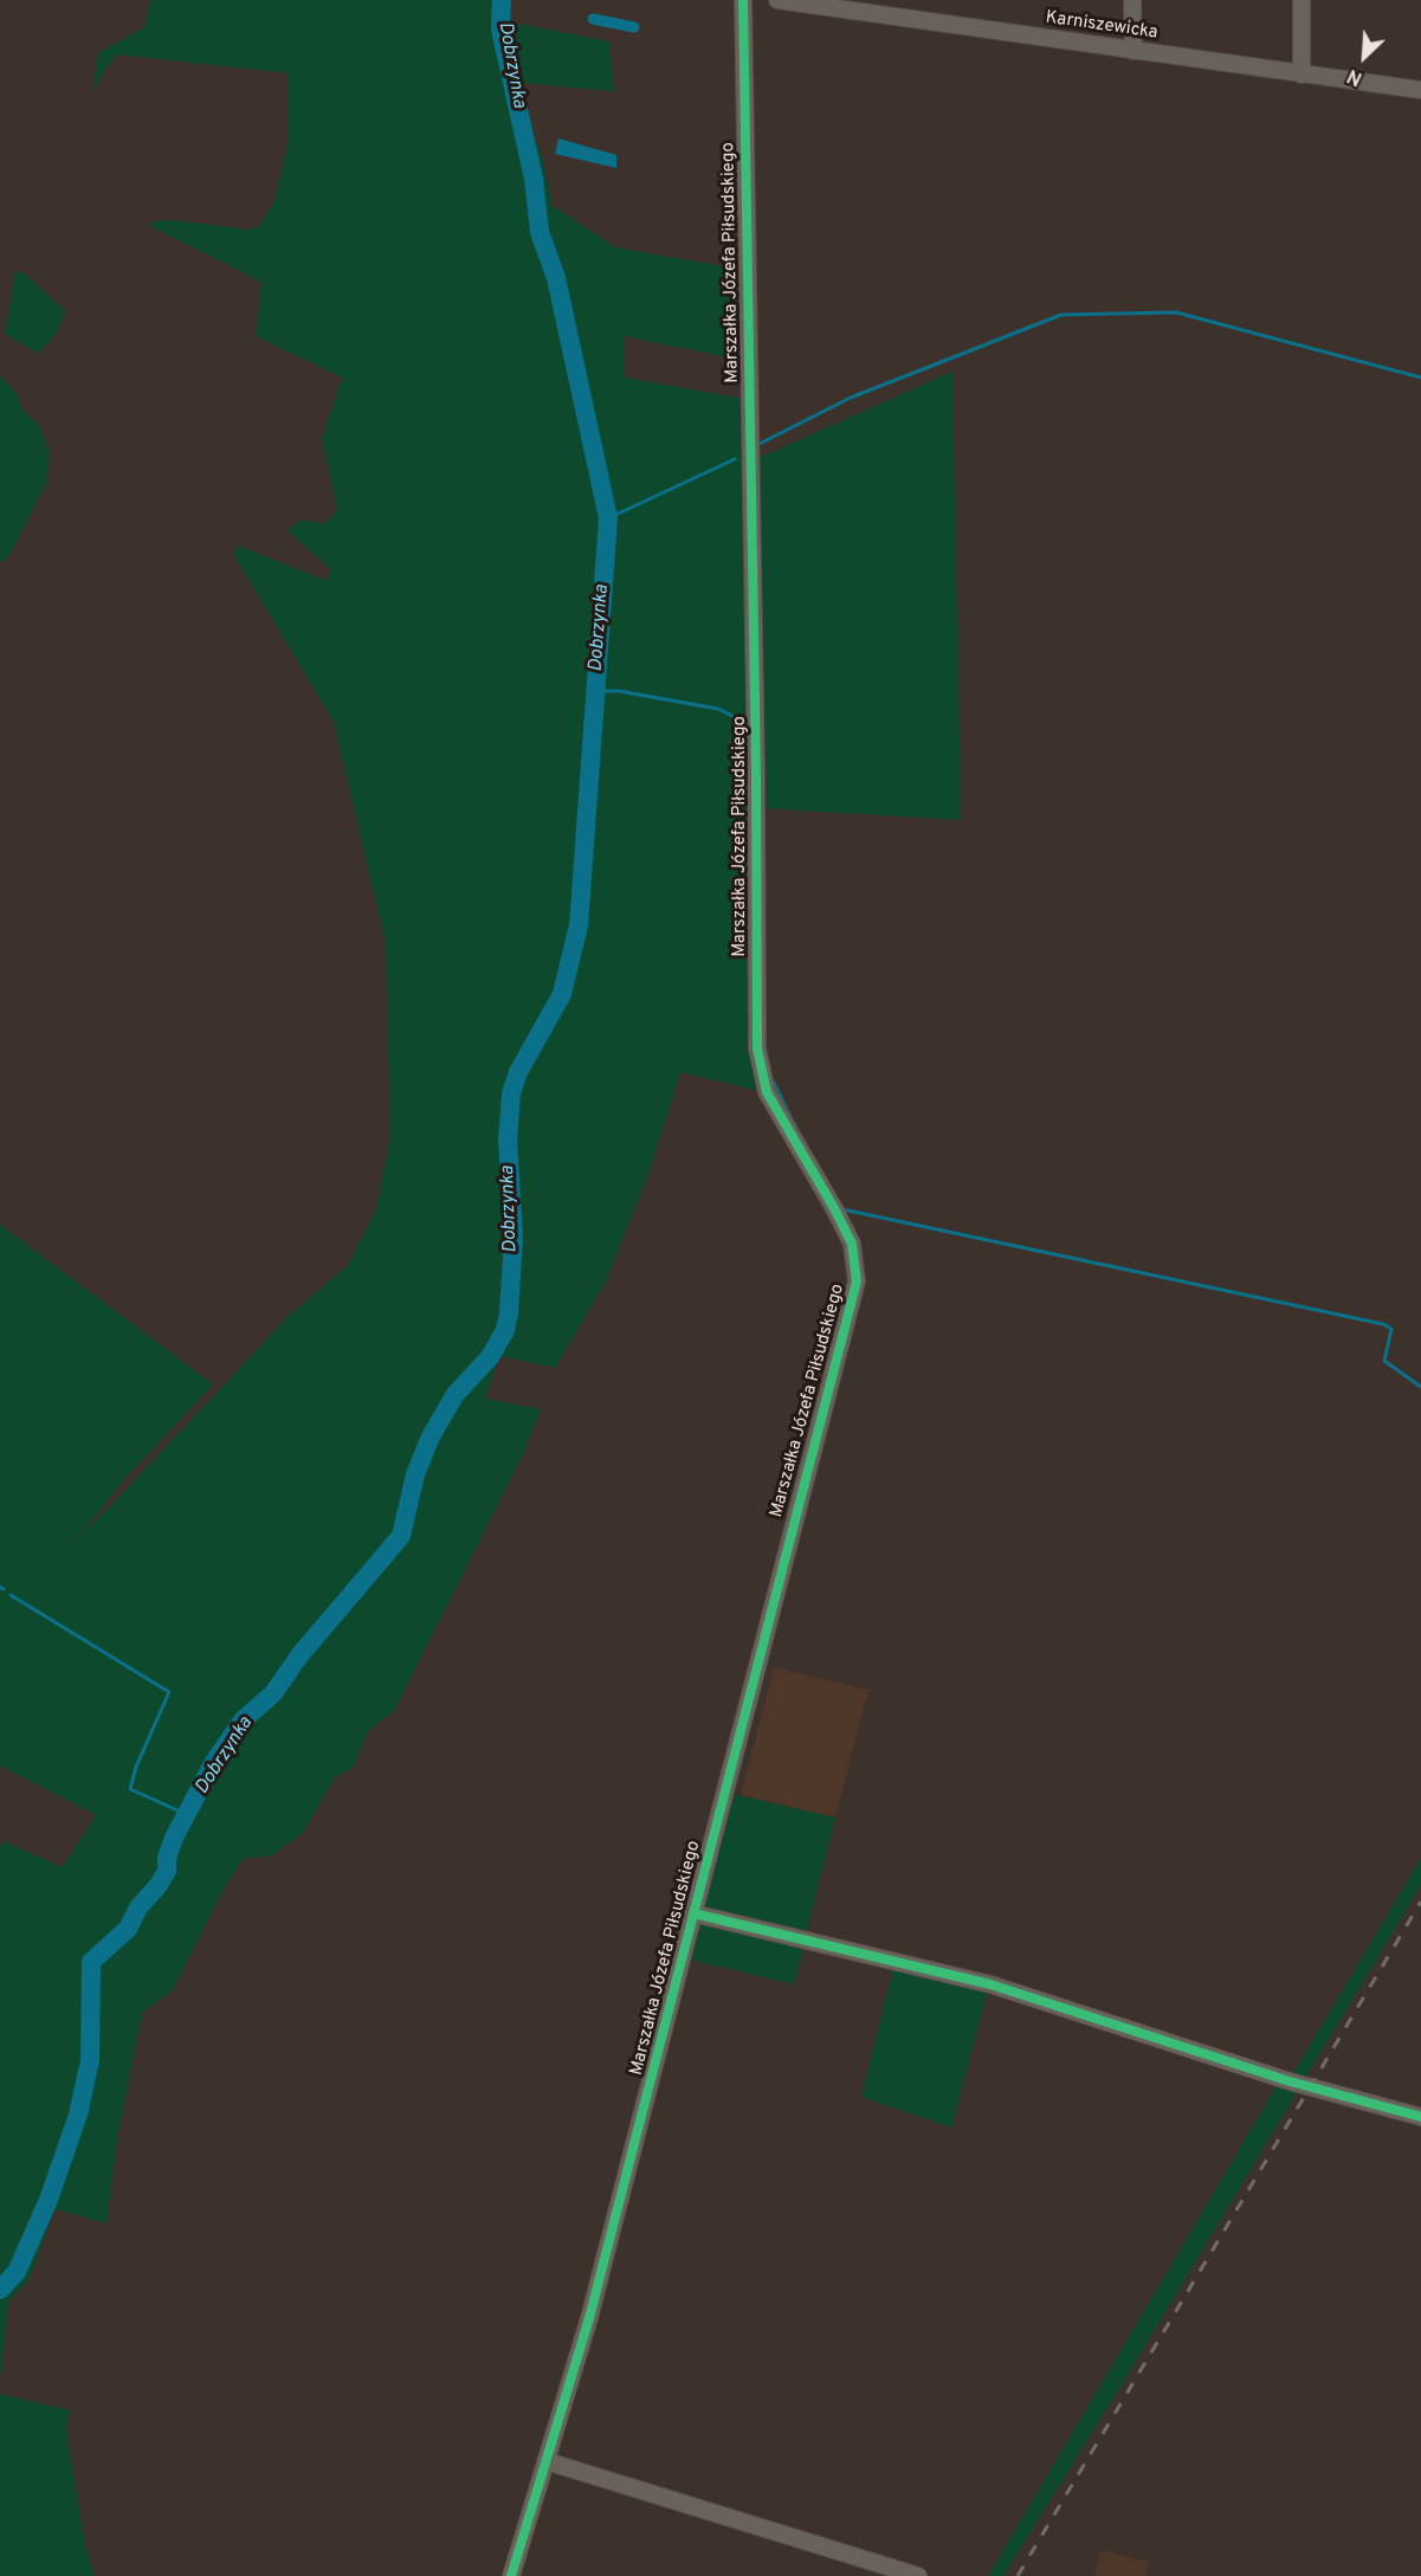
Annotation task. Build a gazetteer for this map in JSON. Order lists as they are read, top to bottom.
{
  "streets": {
    "street": ["Karniszewicka", "Marszałka Józefa Piłsudskiego"]
  },
  "water": ["Dobrzynka"],
  "north": "bottom left"
}
